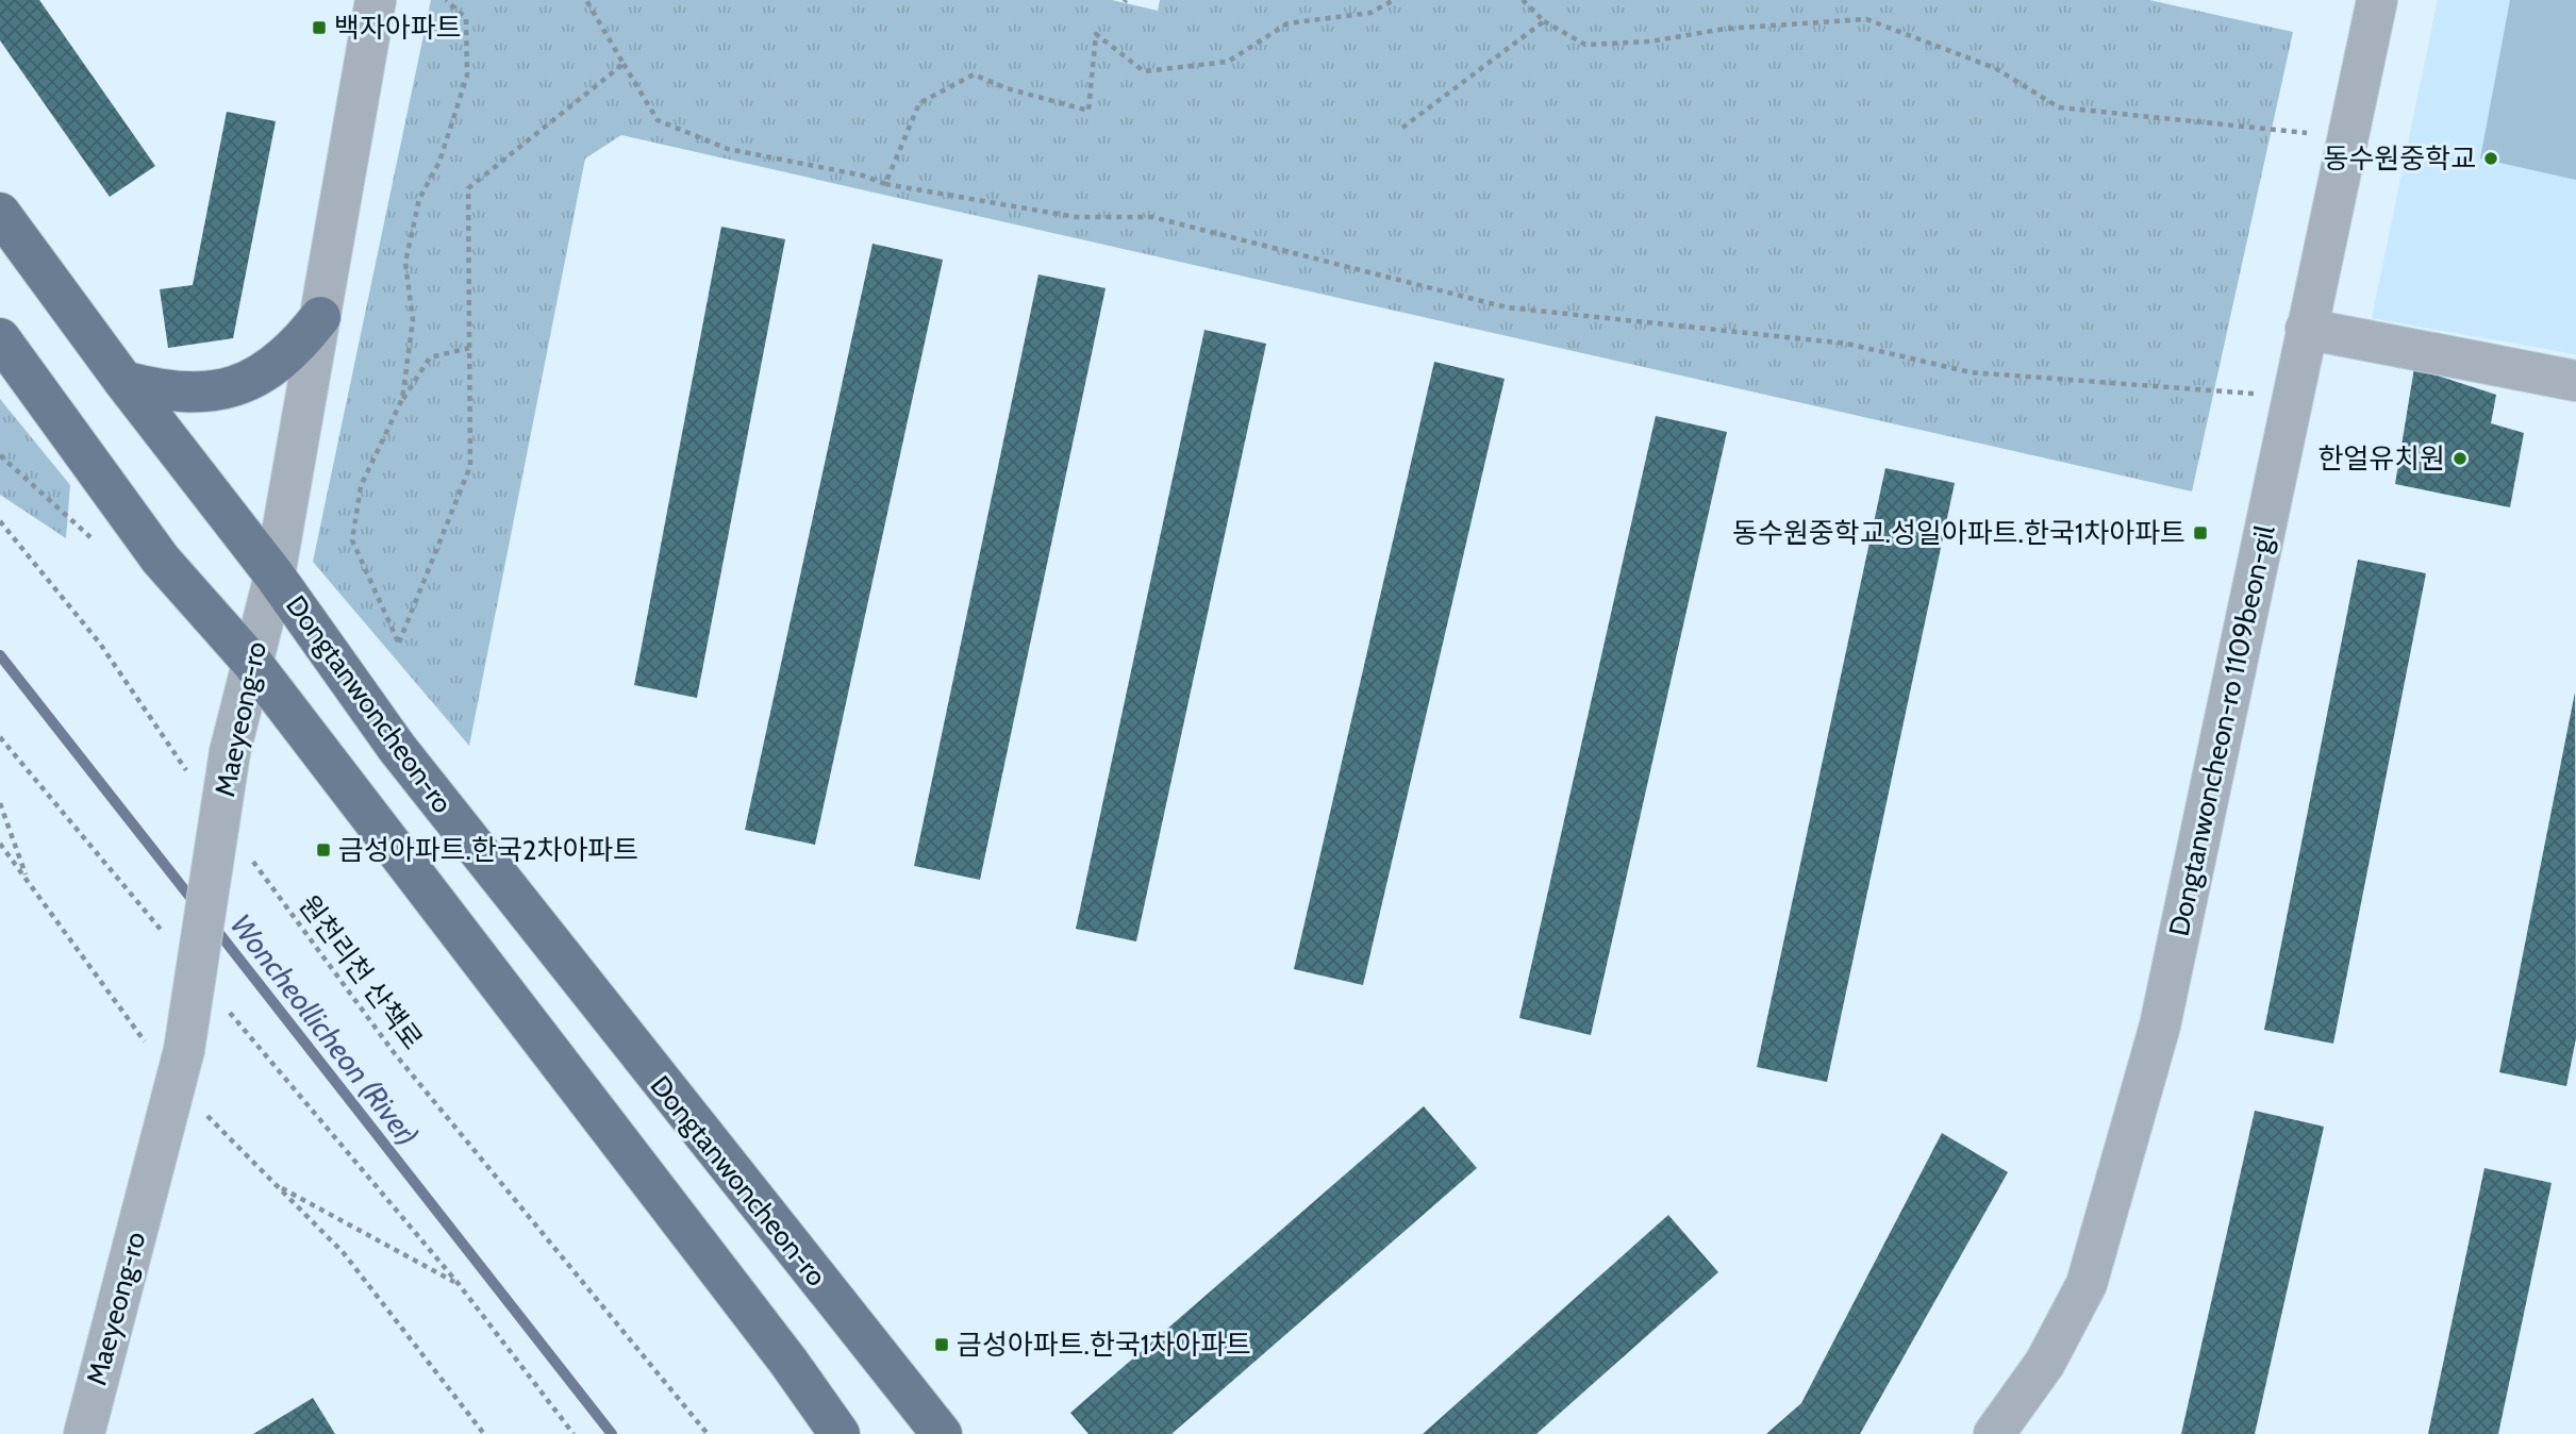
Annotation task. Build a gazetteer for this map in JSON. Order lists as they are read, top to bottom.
{
  "streets": {
    "main road": ["Dongtanwoncheon-ro"],
    "street": ["Maeyeong-ro", "Dongtanwoncheon-ro 1109beon-gil"],
    "path": ["원천리천 산책로"]
  },
  "crossings": [
    ["Dongtanwoncheon-ro", "Maeyeong-ro"]
  ],
  "water": ["Woncheollicheon (River)"],
  "places": {
    "transit": [
      "백자아파트",
      "동수원중학교.성일아파트.한국1차아파트",
      "금성아파트.한국2차아파트",
      "금성아파트.한국1차아파트"
    ],
    "other": ["동수원중학교", "한얼유치원"]
  }
}
